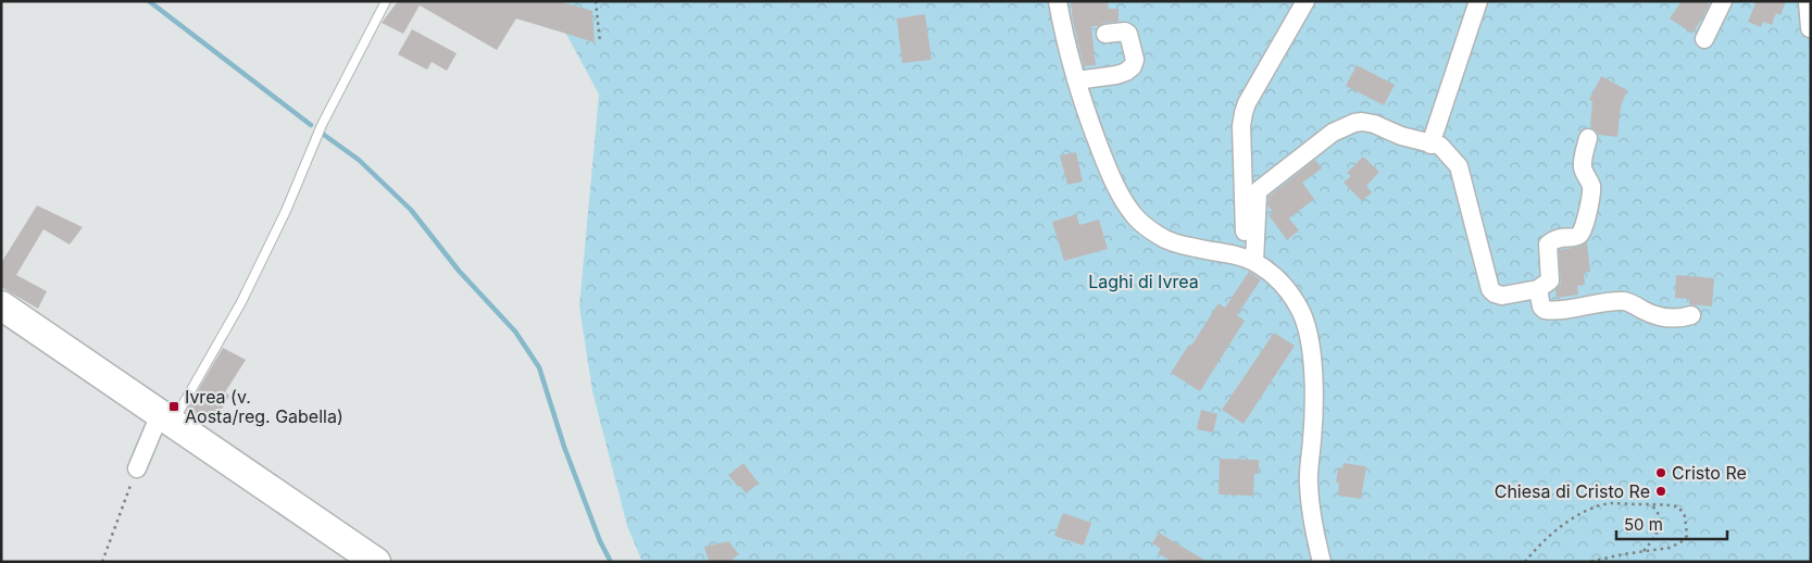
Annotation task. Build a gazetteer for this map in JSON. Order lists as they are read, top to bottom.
{
  "parks": ["Laghi di Ivrea"],
  "places": {
    "transit": ["Ivrea (v. Aosta/reg. Gabella)"],
    "other": ["Cristo Re", "Chiesa di Cristo Re"]
  },
  "scale_bar": "50 m"
}
